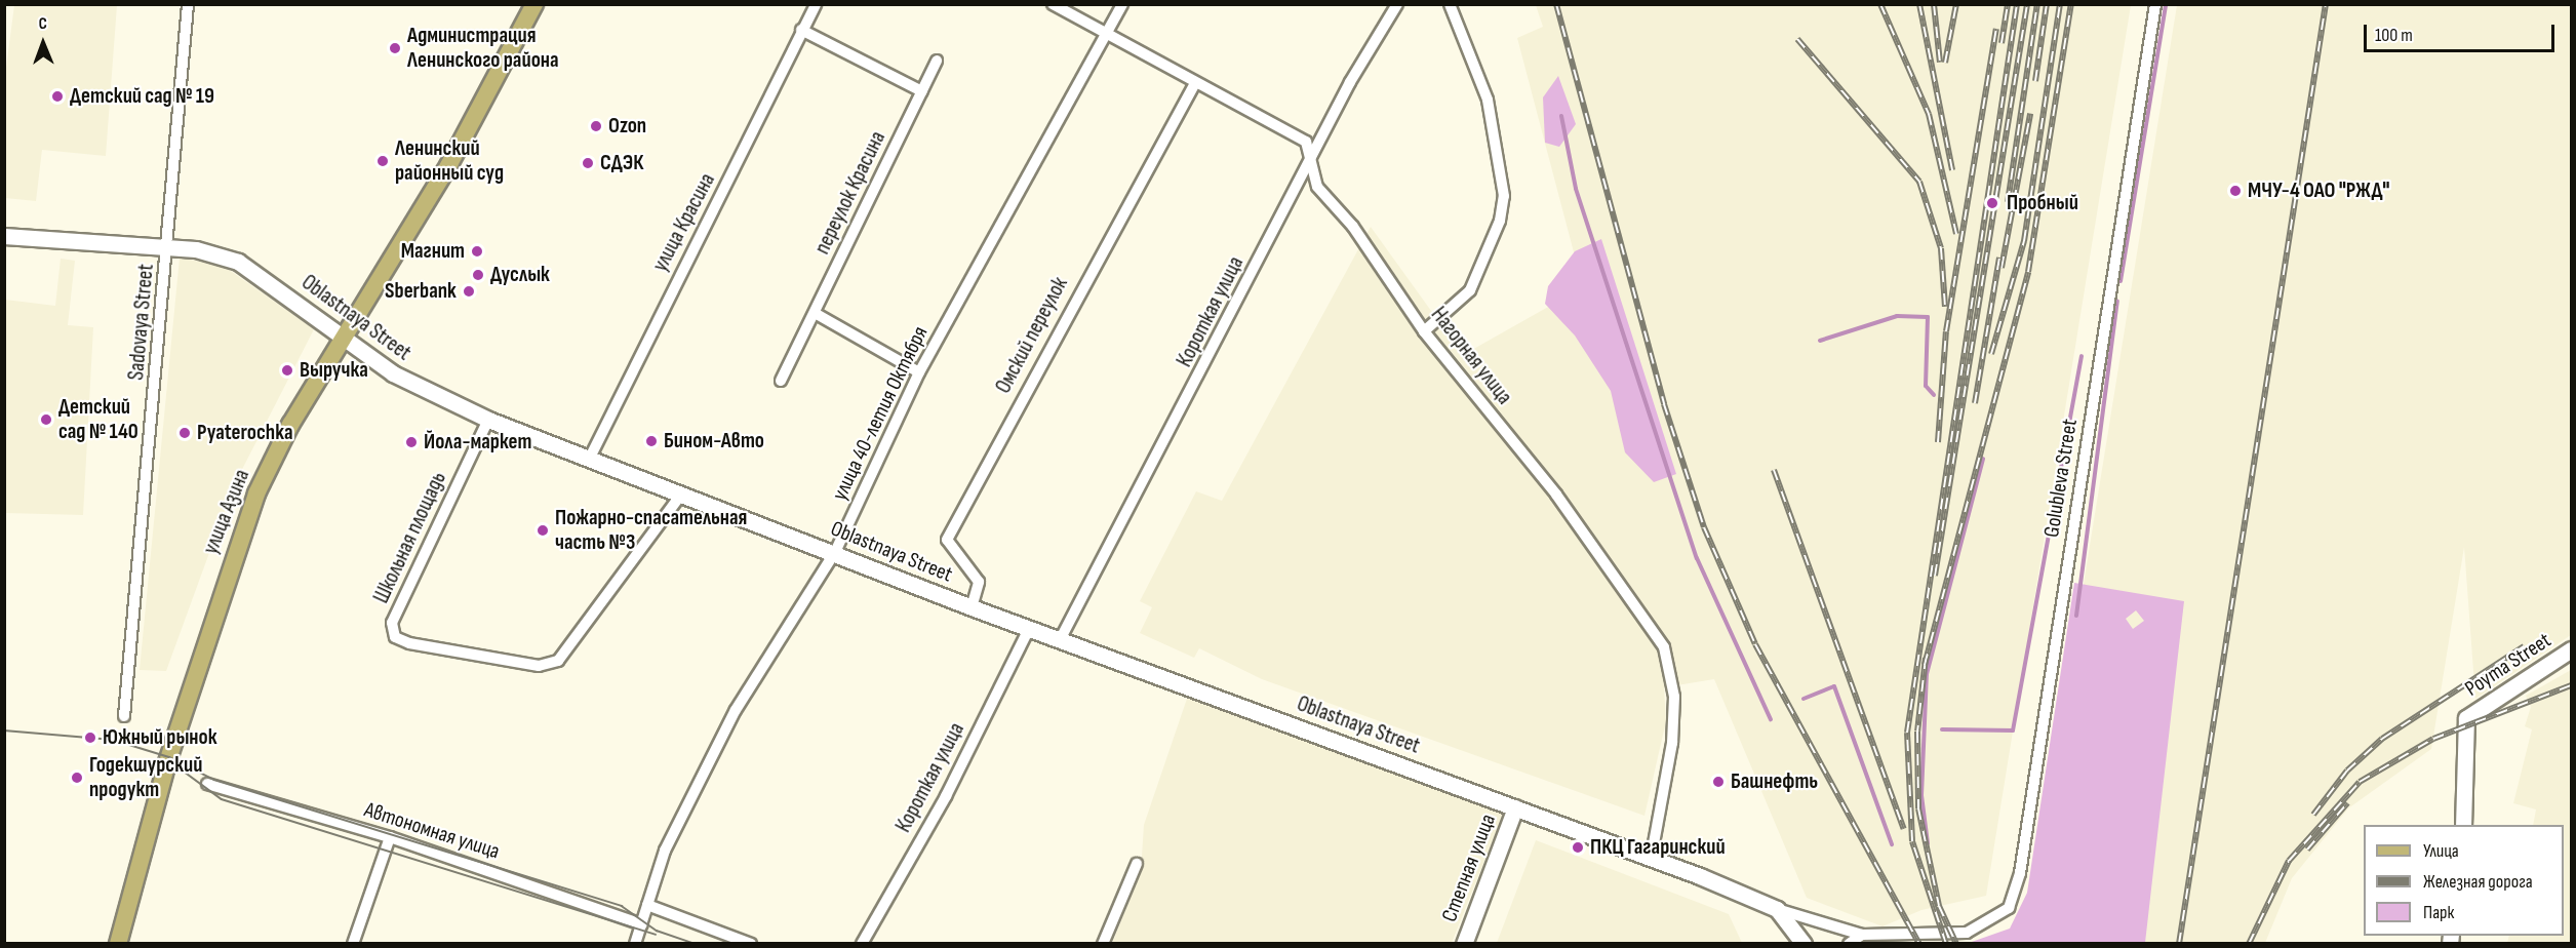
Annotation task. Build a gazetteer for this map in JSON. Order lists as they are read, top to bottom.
{
  "streets": {
    "main road": [
      "Oblastnaya Street",
      "улица Азина",
      "Poyma Street",
      "Степная улица"
    ],
    "street": [
      "переулок Красина",
      "улица Красина",
      "Короткая улица",
      "Sadovaya Street",
      "Омский переулок",
      "Нагорная улица",
      "улица 40-летия Октября",
      "Golubleva Street",
      "Школьная площадь",
      "Автономная улица"
    ]
  },
  "crossings": [
    ["улица Красина", "Oblastnaya Street"],
    ["Короткая улица", "Oblastnaya Street"],
    ["Короткая улица", "Нагорная улица"],
    ["Oblastnaya Street", "Sadovaya Street"],
    ["Oblastnaya Street", "Омский переулок"],
    ["Oblastnaya Street", "Нагорная улица"],
    ["Oblastnaya Street", "улица 40-летия Октября"],
    ["Oblastnaya Street", "улица Азина"],
    ["Oblastnaya Street", "Школьная площадь"],
    ["Oblastnaya Street", "Степная улица"],
    ["улица 40-летия Октября", "Автономная улица"]
  ],
  "places": [
    "Администрация Ленинского района",
    "Детский сад № 19",
    "Ozon",
    "Ленинский районный суд",
    "СДЭК",
    "МЧУ-4 ОАО \"РЖД\"",
    "Пробный",
    "Магнит",
    "Дуслык",
    "Sberbank",
    "Выручка",
    "Детский сад № 140",
    "Pyaterochka",
    "Бином-Авто",
    "Йола-маркет",
    "Пожарно-спасательная часть №3",
    "Южный рынок",
    "Годекшурский продукт",
    "Башнефть",
    "ПКЦ Гагаринский"
  ],
  "legend": ["Улица", "Железная дорога", "Парк"],
  "scale_bar": "100 m",
  "north": "top"
}
